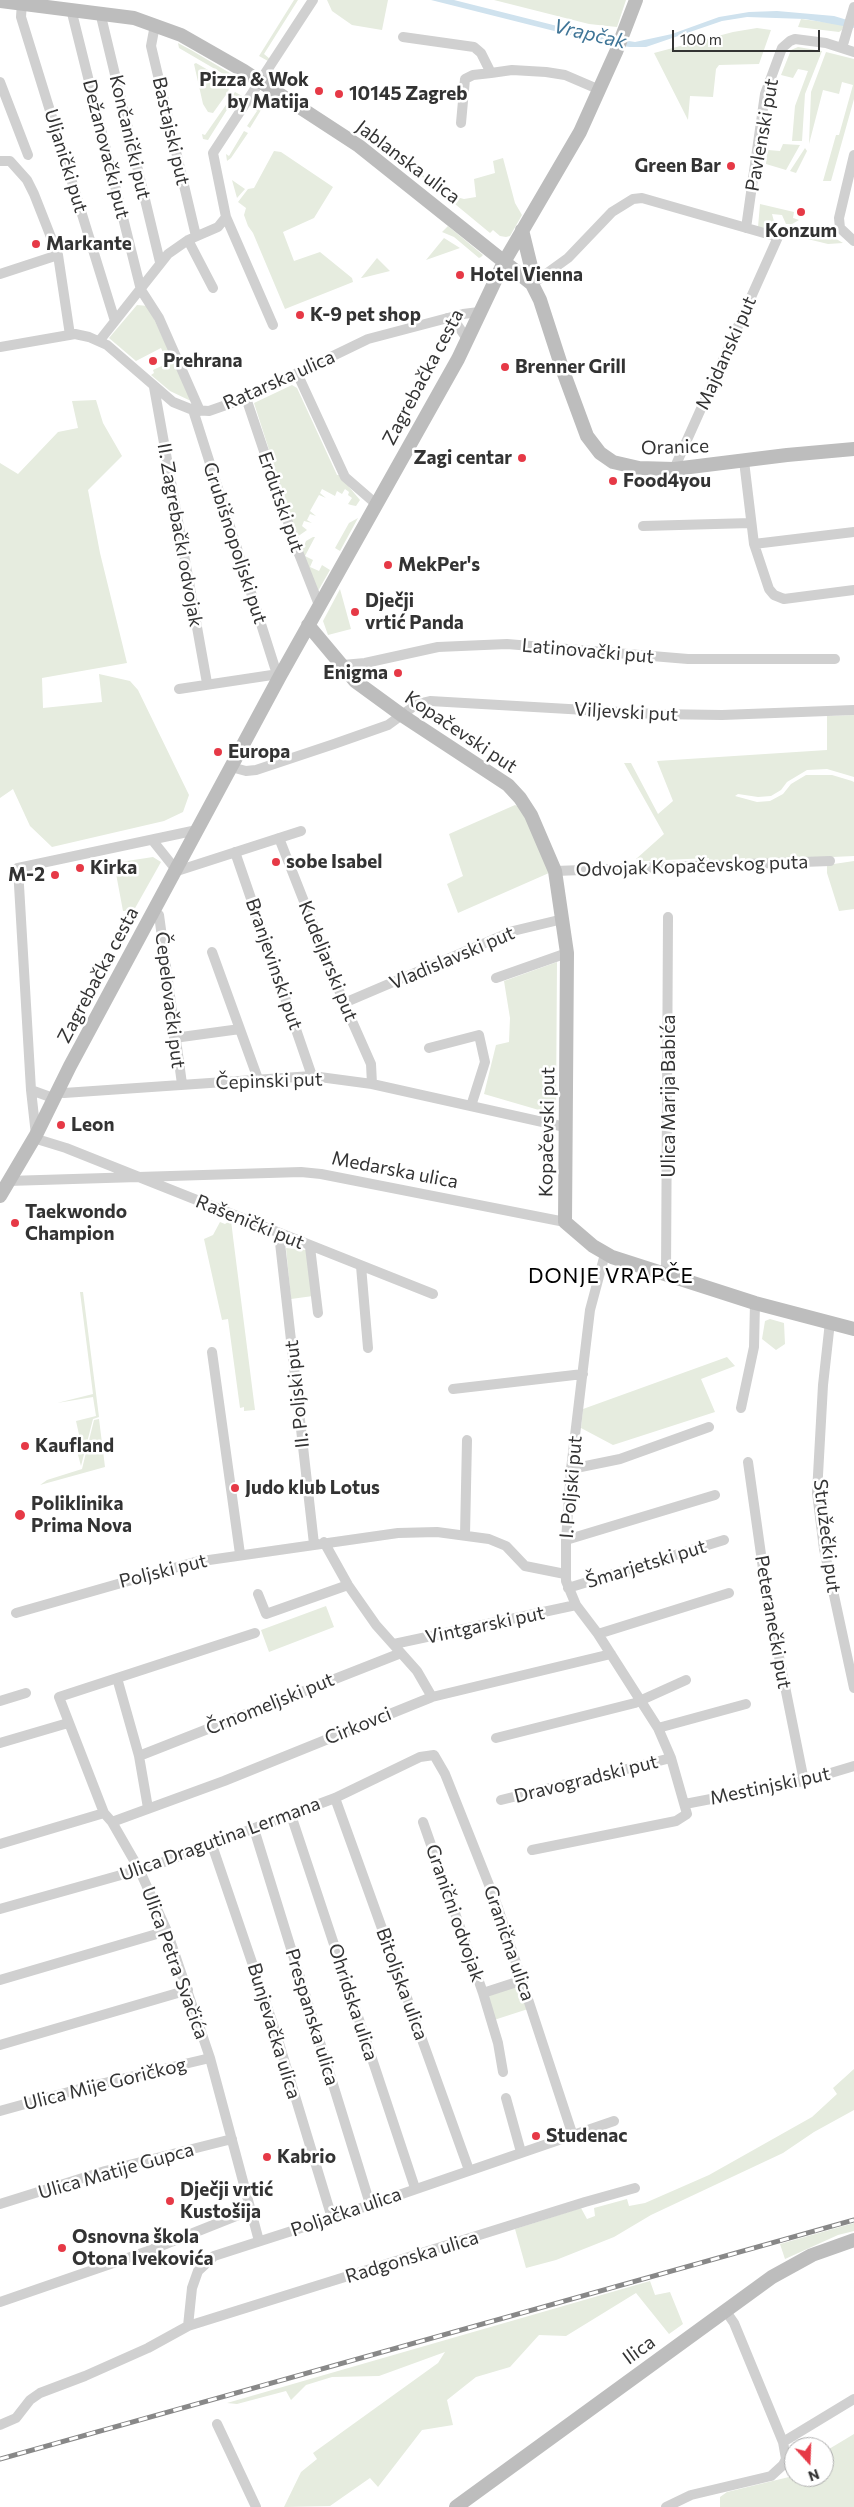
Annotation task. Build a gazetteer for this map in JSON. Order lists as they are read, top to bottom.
{
  "streets": {
    "street": [
      "Bastajski put",
      "Pavlenski put",
      "Končanički put",
      "Dežanovački put",
      "Uljanički put",
      "Jablanska ulica",
      "Majdanski put",
      "Zagrebačka cesta",
      "Ratarska ulica",
      "Oranice",
      "Erdutski put",
      "II. Zagrebački odvojak",
      "Grubišnopoljski put",
      "Latinovački put",
      "Viljevski put",
      "Kopačevski put",
      "Odvojak Kopačevskog puta",
      "Vladislavski put",
      "Kudeljarski put",
      "Branjevinski put",
      "Čepelovački put",
      "Čepinski put",
      "Ulica Marija Babića",
      "Medarska ulica",
      "Rašenički put",
      "II. Poljski put",
      "I. Poljski put",
      "Stružečki put",
      "Šmarjetski put",
      "Poljski put",
      "Peteranečki put",
      "Vintgarski put",
      "Črnomeljski put",
      "Cirkovci",
      "Dravogradski put",
      "Mestinjski put",
      "Ulica Dragutina Lermana",
      "Granični odvojak",
      "Granična ulica",
      "Ulica Petra Svačića",
      "Bitoljska ulica",
      "Ohridska ulica",
      "Prespanska ulica",
      "Bunjevačka ulica",
      "Ulica Mije Goričkog",
      "Ulica Matije Gupca",
      "Poljačka ulica",
      "Radgonska ulica",
      "Ilica"
    ]
  },
  "crossings": [
    ["Bastajski put", "Jablanska ulica"],
    ["Pavlenski put", "Majdanski put"],
    ["Končanički put", "Jablanska ulica"],
    ["Dežanovački put", "Jablanska ulica"],
    ["Dežanovački put", "Grubišnopoljski put"],
    ["Uljanički put", "Jablanska ulica"],
    ["Jablanska ulica", "Zagrebačka cesta"],
    ["Jablanska ulica", "Oranice"],
    ["Majdanski put", "Oranice"],
    ["Zagrebačka cesta", "Ratarska ulica"],
    ["Zagrebačka cesta", "Oranice"],
    ["Zagrebačka cesta", "Erdutski put"],
    ["Zagrebačka cesta", "Grubišnopoljski put"],
    ["Zagrebačka cesta", "Kopačevski put"],
    ["Zagrebačka cesta", "Čepinski put"],
    ["Zagrebačka cesta", "Medarska ulica"],
    ["Zagrebačka cesta", "Rašenički put"],
    ["Ratarska ulica", "Erdutski put"],
    ["Ratarska ulica", "Grubišnopoljski put"],
    ["Latinovački put", "Kopačevski put"],
    ["Viljevski put", "Kopačevski put"],
    ["Kopačevski put", "Odvojak Kopačevskog puta"],
    ["Kopačevski put", "Vladislavski put"],
    ["Kopačevski put", "Čepinski put"],
    ["Kopačevski put", "Medarska ulica"],
    ["Vladislavski put", "Kudeljarski put"],
    ["Kudeljarski put", "Čepinski put"],
    ["Branjevinski put", "Čepinski put"],
    ["Čepelovački put", "Čepinski put"],
    ["Ulica Marija Babića", "Medarska ulica"],
    ["Medarska ulica", "Rašenički put"],
    ["Medarska ulica", "I. Poljski put"],
    ["Medarska ulica", "Stružečki put"],
    ["Rašenički put", "II. Poljski put"],
    ["II. Poljski put", "Poljski put"],
    ["II. Poljski put", "Vintgarski put"],
    ["II. Poljski put", "Črnomeljski put"],
    ["II. Poljski put", "Cirkovci"],
    ["I. Poljski put", "Šmarjetski put"],
    ["I. Poljski put", "Vintgarski put"],
    ["I. Poljski put", "Cirkovci"],
    ["I. Poljski put", "Dravogradski put"],
    ["I. Poljski put", "Mestinjski put"],
    ["Peteranečki put", "Mestinjski put"],
    ["Vintgarski put", "Črnomeljski put"],
    ["Cirkovci", "Ulica Petra Svačića"],
    ["Ulica Dragutina Lermana", "Granična ulica"],
    ["Ulica Dragutina Lermana", "Ulica Petra Svačića"],
    ["Ulica Dragutina Lermana", "Bitoljska ulica"],
    ["Ulica Dragutina Lermana", "Ohridska ulica"],
    ["Ulica Dragutina Lermana", "Prespanska ulica"],
    ["Ulica Dragutina Lermana", "Bunjevačka ulica"],
    ["Granični odvojak", "Granična ulica"],
    ["Granična ulica", "Poljačka ulica"],
    ["Ulica Petra Svačića", "Ulica Mije Goričkog"],
    ["Ulica Petra Svačića", "Ulica Matije Gupca"],
    ["Ulica Petra Svačića", "Poljačka ulica"],
    ["Bitoljska ulica", "Poljačka ulica"],
    ["Ohridska ulica", "Poljačka ulica"],
    ["Prespanska ulica", "Poljačka ulica"],
    ["Bunjevačka ulica", "Poljačka ulica"],
    ["Poljačka ulica", "Radgonska ulica"]
  ],
  "districts": ["DONJE VRAPČE"],
  "water": ["Vrapčak"],
  "places": [
    "Pizza & Wok by Matija",
    "10145 Zagreb",
    "Green Bar",
    "Konzum",
    "Markante",
    "Hotel Vienna",
    "K-9 pet shop",
    "Prehrana",
    "Brenner Grill",
    "Zagi centar",
    "Food4you",
    "MekPer's",
    "Dječji vrtić Panda",
    "Enigma",
    "Europa",
    "sobe Isabel",
    "Kirka",
    "M-2",
    "Leon",
    "Taekwondo Champion",
    "Kaufland",
    "Judo klub Lotus",
    "Poliklinika Prima Nova",
    "Studenac",
    "Kabrio",
    "Dječji vrtić Kustošija",
    "Osnovna škola Otona Ivekovića"
  ],
  "scale_bar": "100 m",
  "north": "bottom"
}
